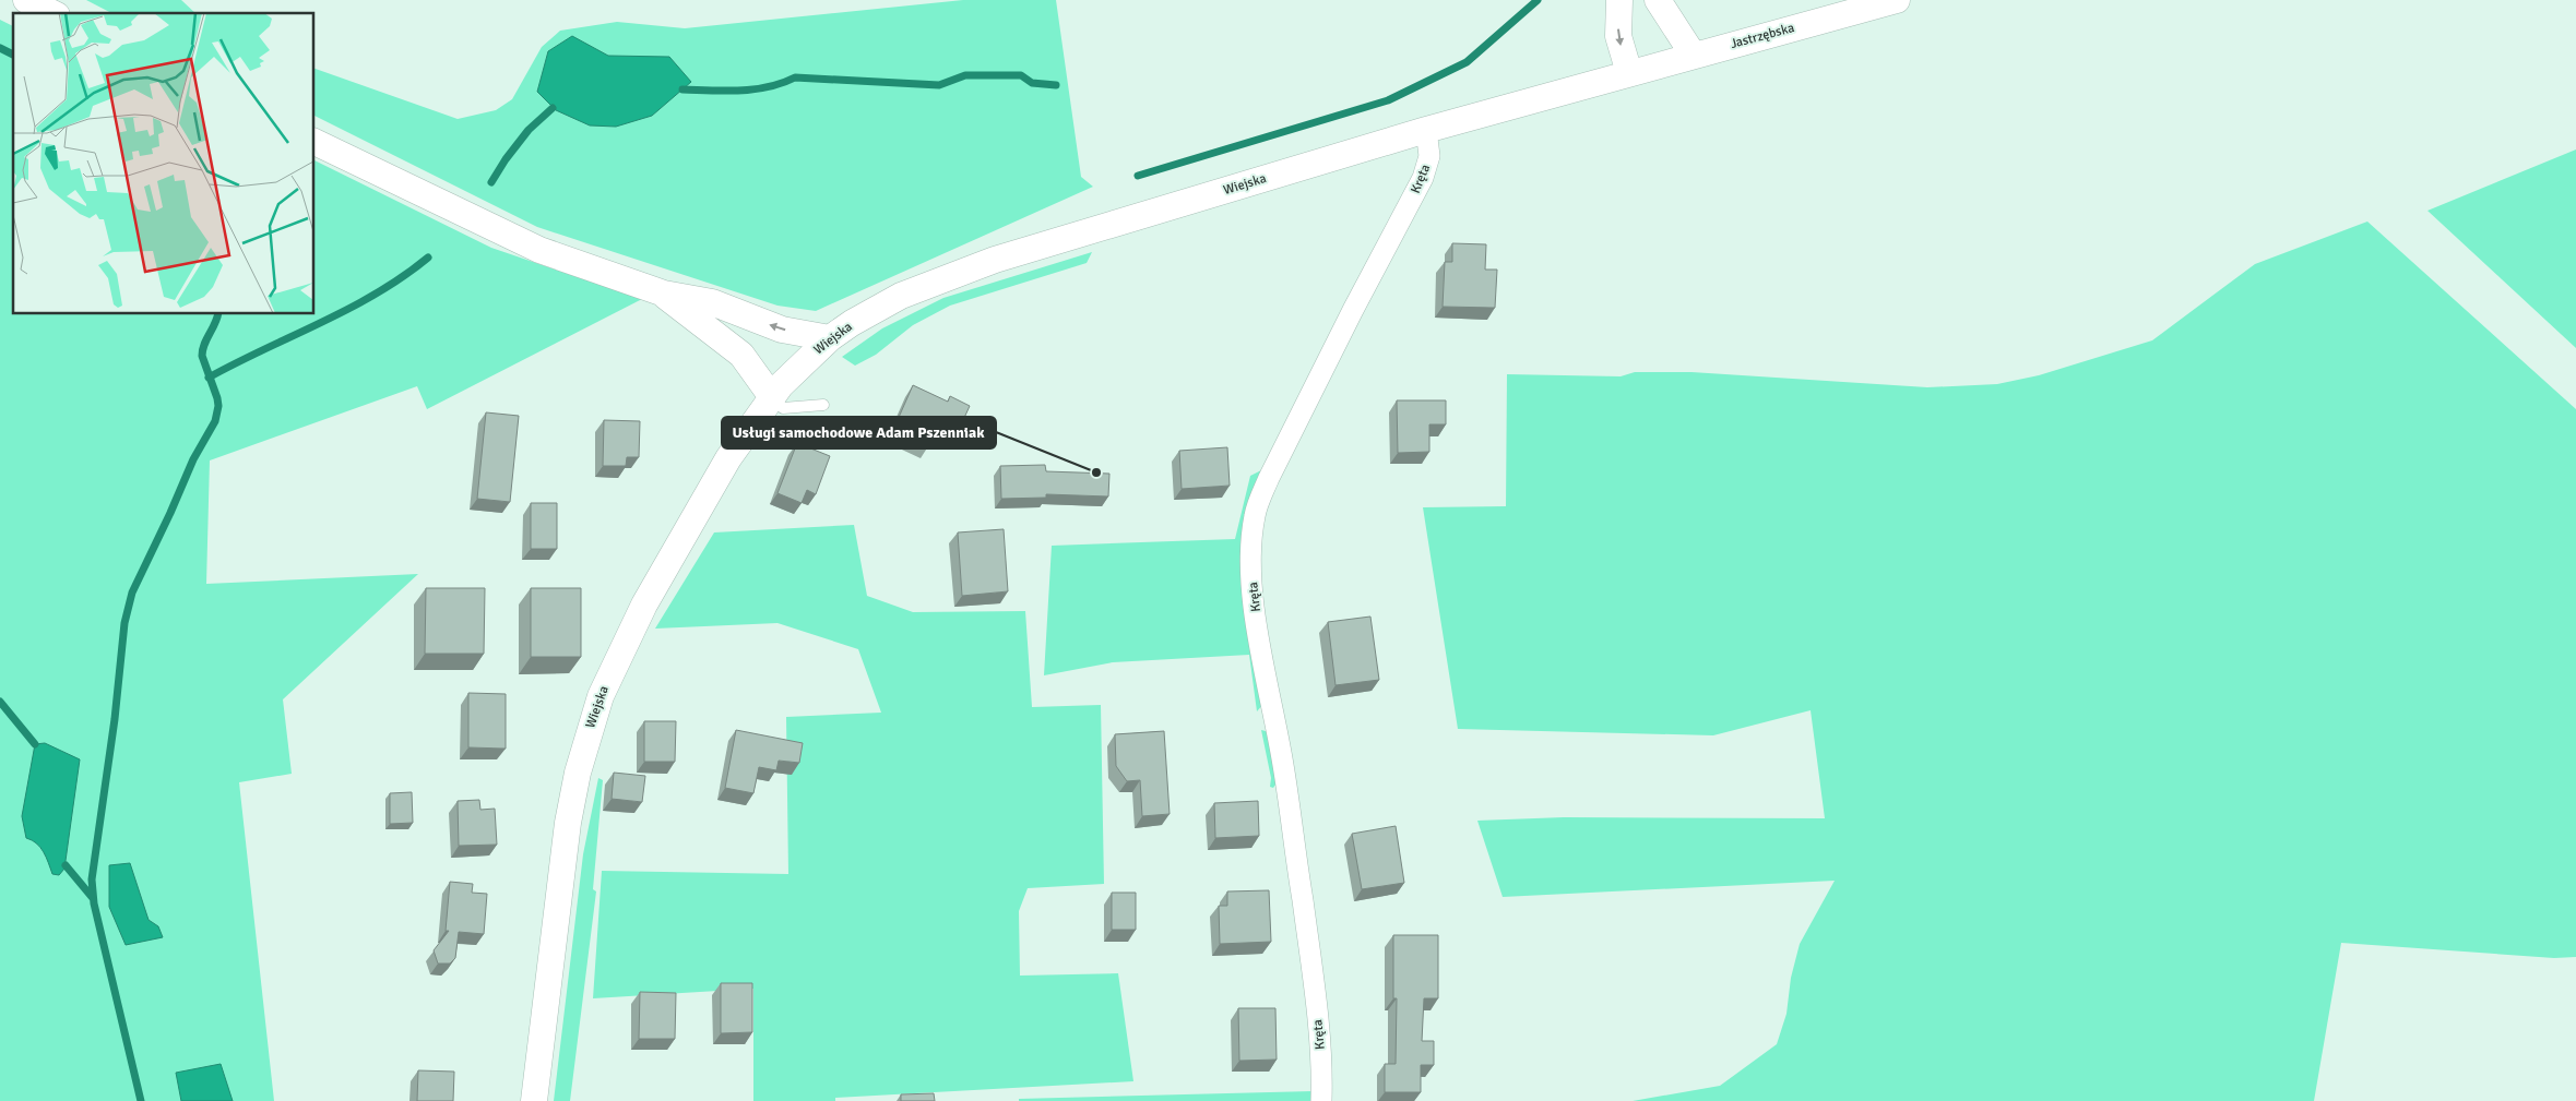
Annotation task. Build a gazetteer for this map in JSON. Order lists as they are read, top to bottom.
{
  "streets": {
    "street": ["Jastrzębska", "Kręta", "Wiejska"]
  },
  "crossings": [
    ["Jastrzębska", "Wiejska"],
    ["Kręta", "Wiejska"]
  ],
  "places": ["Usługi samochodowe Adam Pszenniak"]
}
